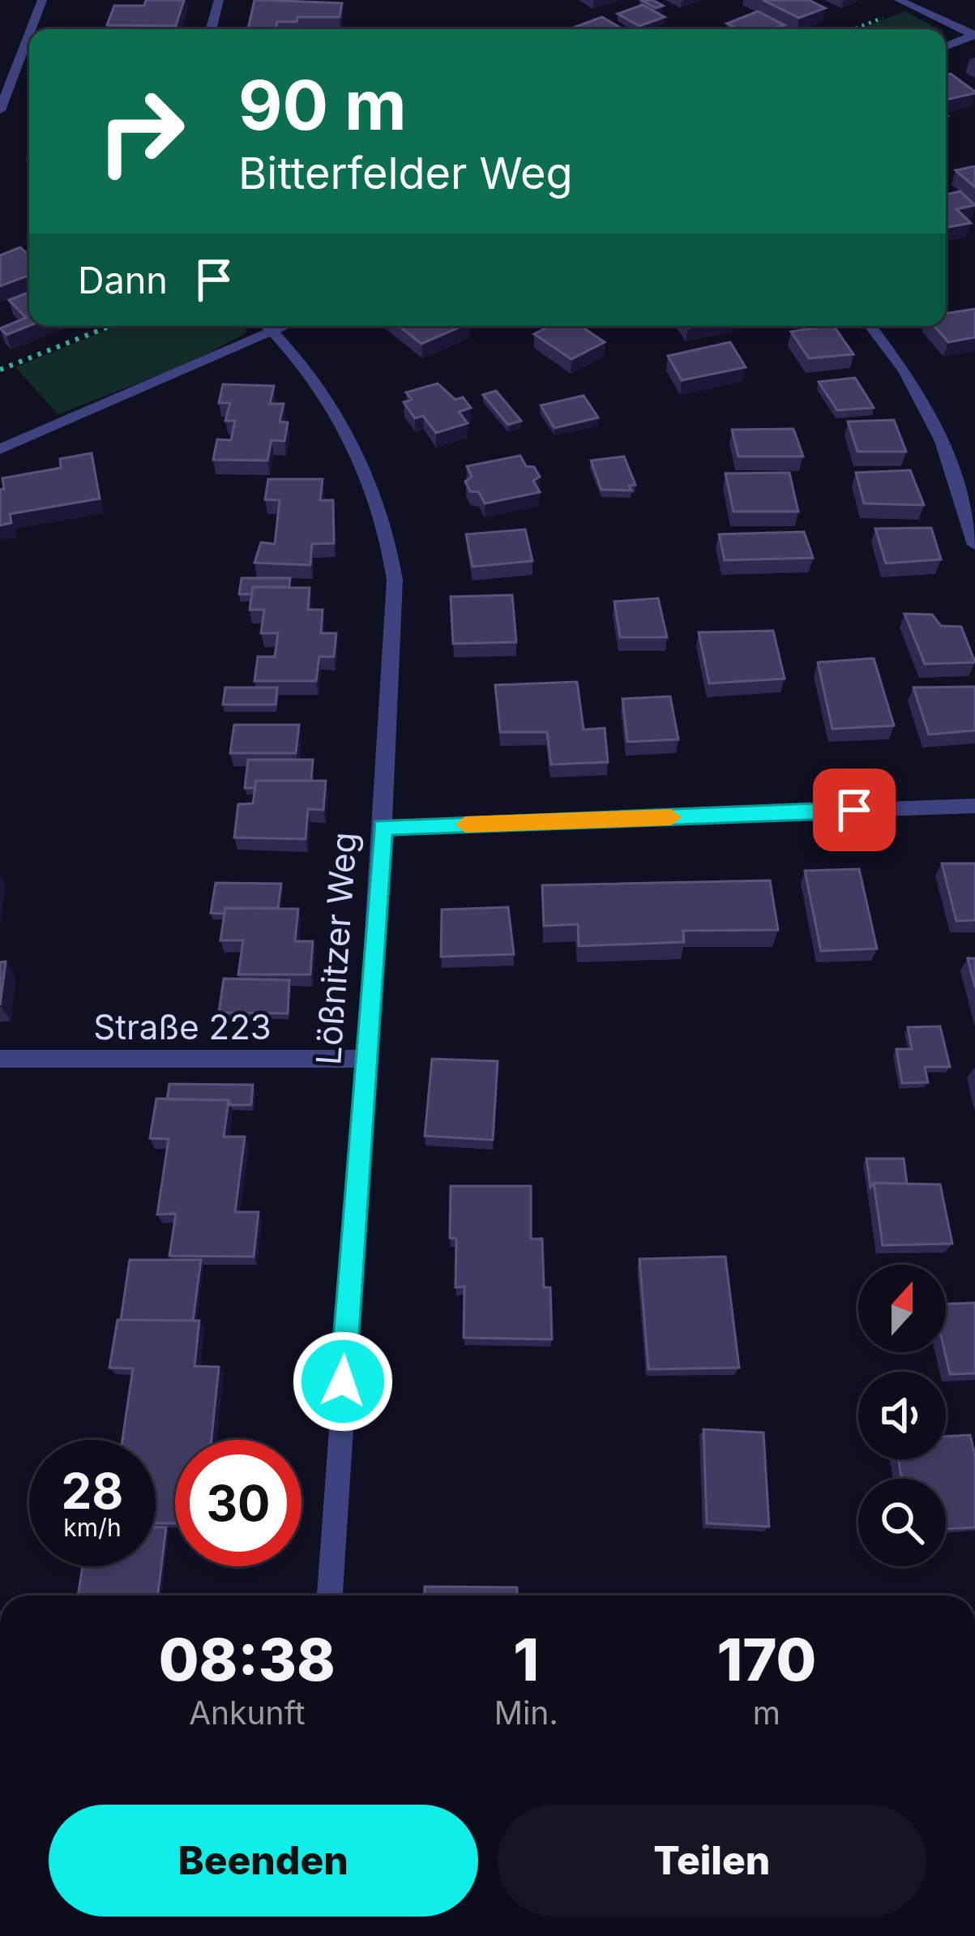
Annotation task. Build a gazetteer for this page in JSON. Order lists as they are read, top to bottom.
{
  "streets": {
    "street": ["Lößnitzer Weg", "Straße 223"]
  },
  "crossings": [
    ["Lößnitzer Weg", "Straße 223"]
  ],
  "north": "top",
  "page": {
    "turn": ["90 m", "Bitterfelder Weg"],
    "then": "Dann",
    "speed": "28 km/h",
    "limit": "30",
    "eta": [
      "08:38",
      "Ankunft",
      "1",
      "Min.",
      "170",
      "m"
    ],
    "buttons": ["Beenden", "Teilen"]
  }
}
